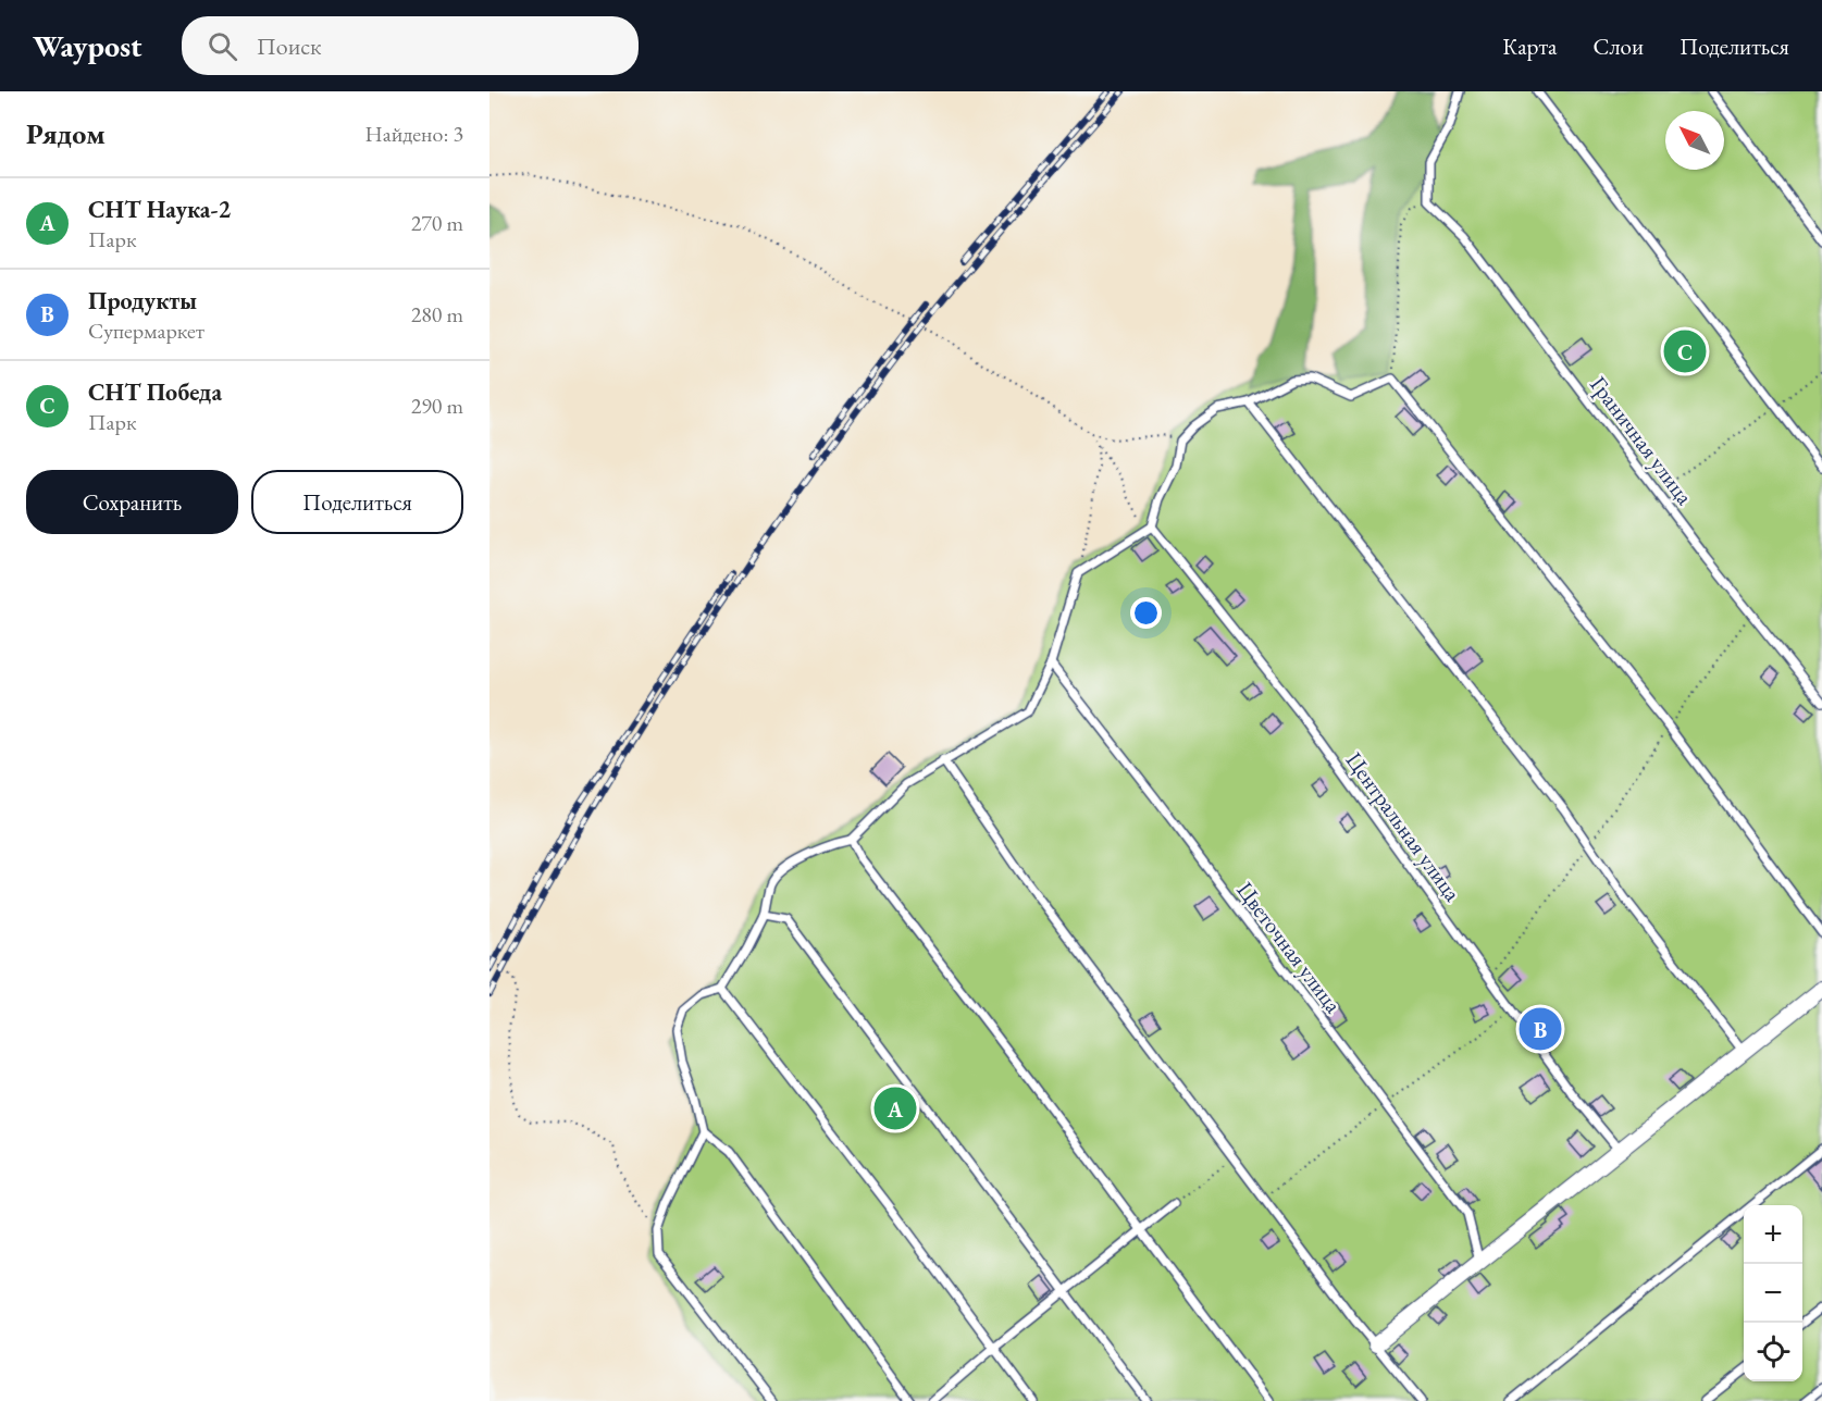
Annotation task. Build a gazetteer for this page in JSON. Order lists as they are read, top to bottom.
{
  "streets": {
    "lane": ["Граничная улица", "Центральная улица", "Цветочная улица"]
  },
  "north": "top left",
  "page": {
    "header": "Waypost",
    "search": "Поиск",
    "nav": ["Карта", "Слои", "Поделиться"],
    "heading": ["Рядом", "Найдено: 3"],
    "list": [
      {
        "mark": "A",
        "name": "СНТ Наука-2",
        "note": "Парк",
        "value": "270 m"
      },
      {
        "mark": "B",
        "name": "Продукты",
        "note": "Супермаркет",
        "value": "280 m"
      },
      {
        "mark": "C",
        "name": "СНТ Победа",
        "note": "Парк",
        "value": "290 m"
      }
    ],
    "pins": ["C", "B", "A"],
    "buttons": ["Сохранить", "Поделиться"],
    "map_buttons": ["+", "−"]
  }
}
